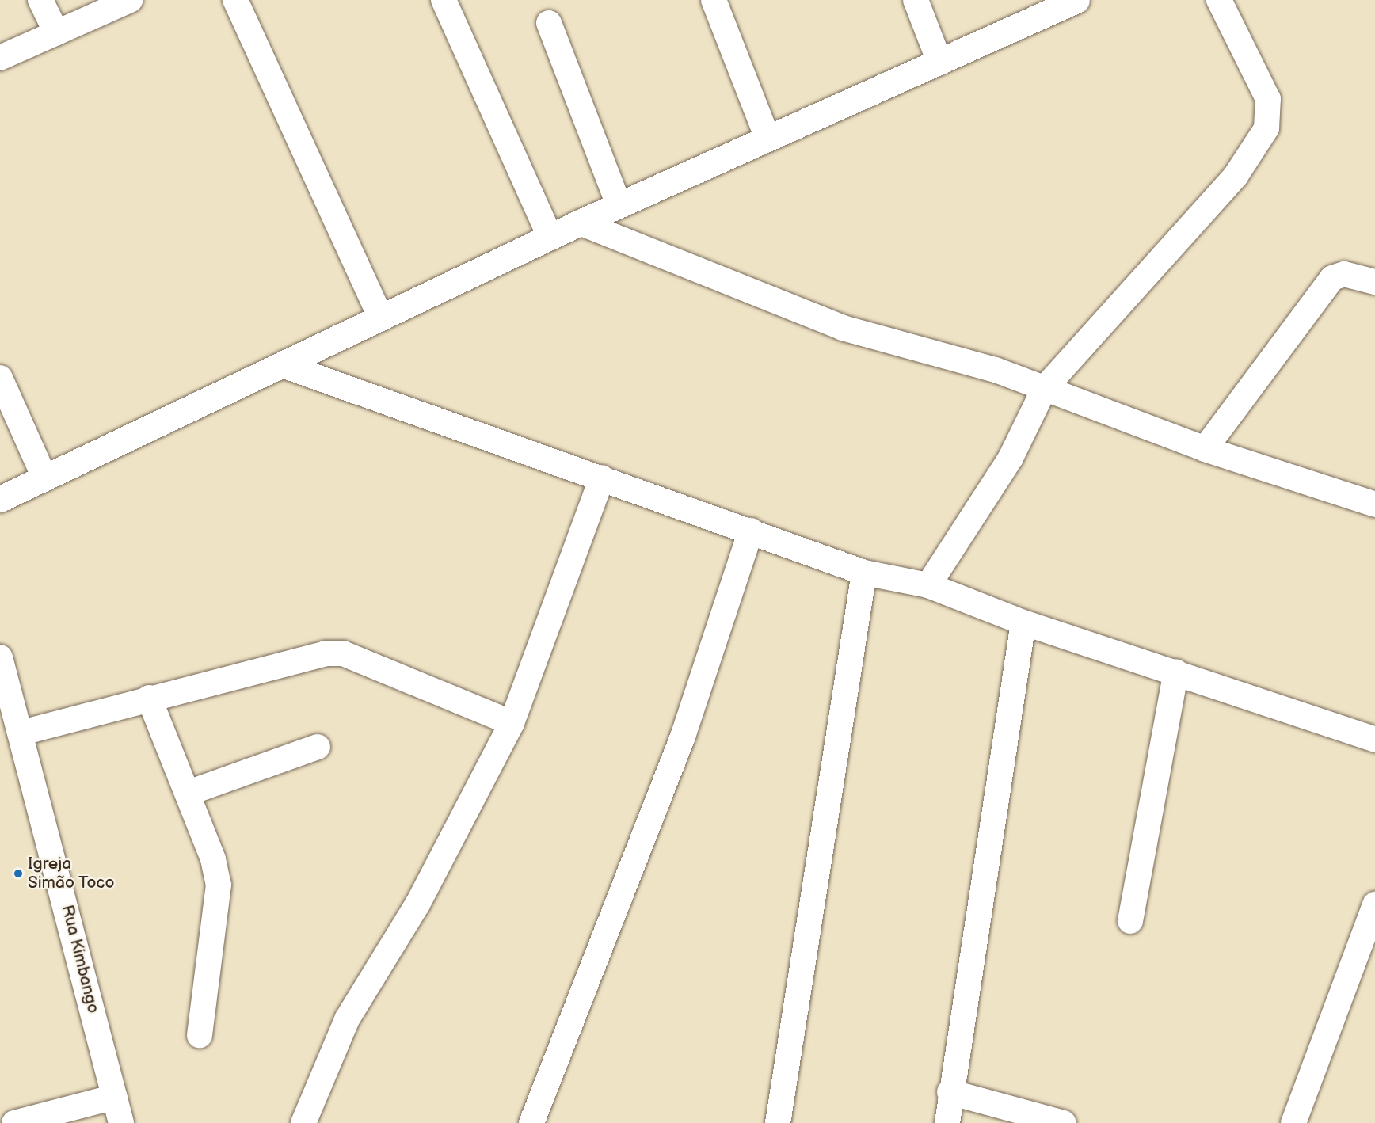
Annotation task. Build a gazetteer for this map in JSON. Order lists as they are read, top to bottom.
{
  "streets": {
    "street": ["Rua Kimbango"]
  },
  "places": ["Igreja Simão Toco"]
}
